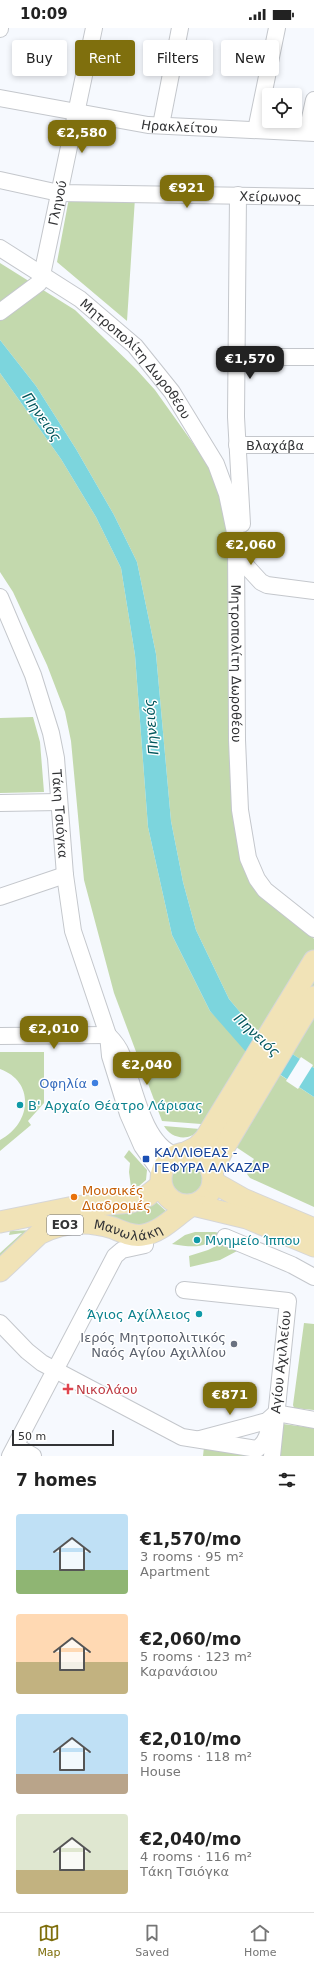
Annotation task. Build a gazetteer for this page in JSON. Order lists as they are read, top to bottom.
{
  "streets": {
    "main road": ["Μανωλάκη", "ΕΟ3"],
    "street": [
      "Ηρακλείτου",
      "Χείρωνος",
      "Γληνού",
      "Μητροπολίτη Δωροθέου",
      "Βλαχάβα",
      "Τάκη Τσιόγκα",
      "Αγίου Αχιλλείου"
    ]
  },
  "crossings": [
    ["Ηρακλείτου", "Γληνού"],
    ["Χείρωνος", "Γληνού"],
    ["Χείρωνος", "Μητροπολίτη Δωροθέου"],
    ["Γληνού", "Μητροπολίτη Δωροθέου"],
    ["Μητροπολίτη Δωροθέου", "Βλαχάβα"],
    ["Τάκη Τσιόγκα", "Μανωλάκη"],
    ["Τάκη Τσιόγκα", "ΕΟ3"],
    ["Μανωλάκη", "ΕΟ3"]
  ],
  "water": ["Πηνειός"],
  "places": {
    "other": [
      "Οφηλία",
      "Β' Αρχαίο Θέατρο Λάρισας",
      "Μουσικές Διαδρομές",
      "Μνημείο Ίππου",
      "Άγιος Αχίλλειος",
      "Ιερός Μητροπολιτικός Ναός Αγίου Αχιλλίου"
    ],
    "transit": ["ΚΑΛΛΙΘΕΑΣ - ΓΕΦΥΡΑ ΑΛΚΑΖΑΡ"],
    "health": ["Νικολάου"]
  },
  "scale_bar": "50 m",
  "page": {
    "status": "10:09",
    "chip": [
      "Buy",
      "Rent",
      "Filters",
      "New"
    ],
    "price": [
      "€2,580",
      "€921",
      "€1,570",
      "€2,060",
      "€2,010",
      "€2,040",
      "€871"
    ],
    "scale": "50 m",
    "heading": "7 homes",
    "list": [
      {
        "name": "€1,570/mo",
        "note": "3 rooms · 95 m² · Apartment"
      },
      {
        "name": "€2,060/mo",
        "note": "5 rooms · 123 m² · Καρανάσιου"
      },
      {
        "name": "€2,010/mo",
        "note": "5 rooms · 118 m² · House"
      },
      {
        "name": "€2,040/mo",
        "note": "4 rooms · 116 m² · Τάκη Τσιόγκα"
      }
    ],
    "tabs": ["Map", "Saved", "Home"]
  }
}
